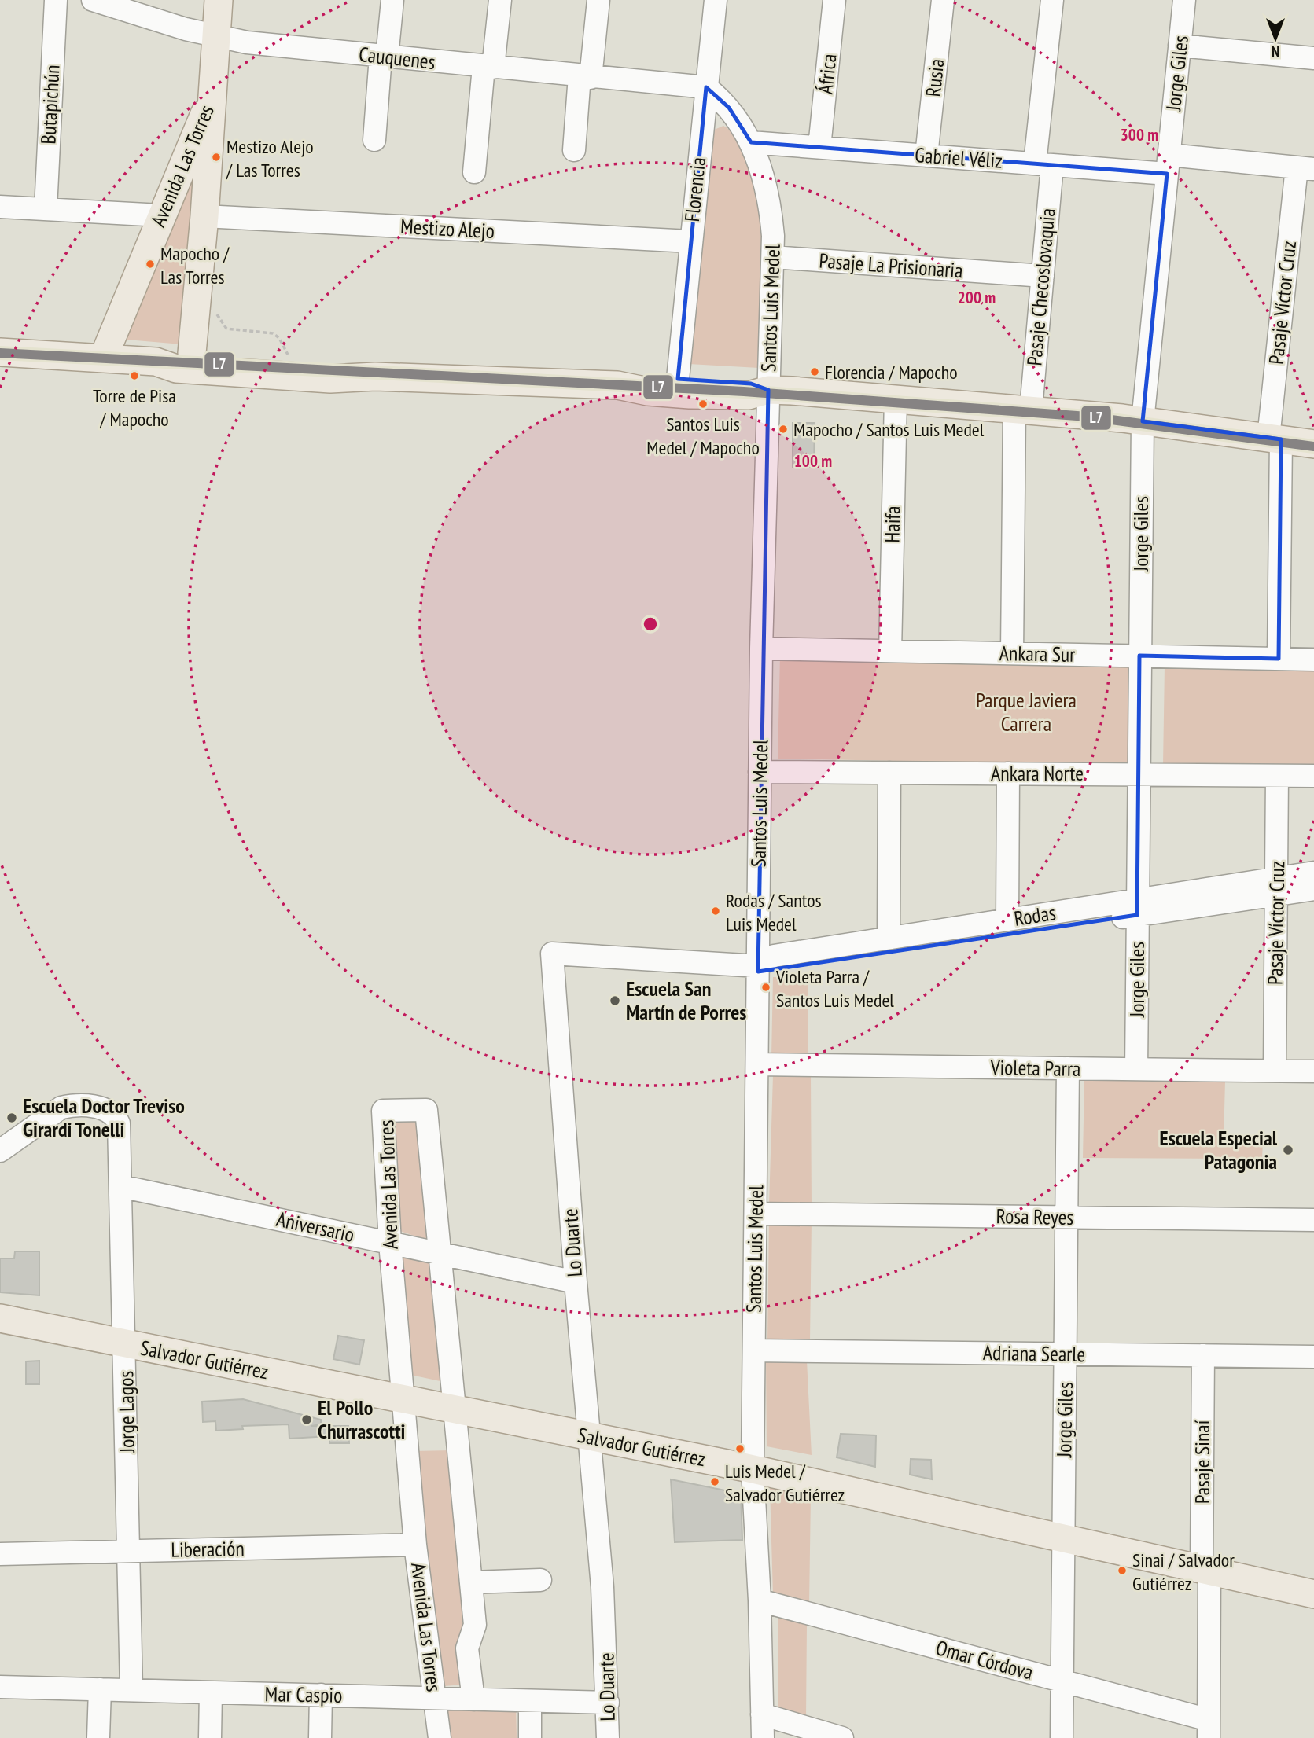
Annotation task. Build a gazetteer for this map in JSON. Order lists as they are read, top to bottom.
{
  "streets": {
    "main road": ["Avenida Las Torres", "Salvador Gutiérrez"],
    "street": [
      "Cauquenes",
      "Jorge Giles",
      "África",
      "Rusia",
      "Butapichún",
      "Gabriel Véliz",
      "Florencia",
      "Mestizo Alejo",
      "Pasaje La Prisionaria",
      "Pasaje Checoslovaquia",
      "Pasaje Víctor Cruz",
      "Santos Luis Medel",
      "Haifa",
      "Ankara Sur",
      "Ankara Norte",
      "Rodas",
      "Violeta Parra",
      "Rosa Reyes",
      "Aniversario",
      "Lo Duarte",
      "Adriana Searle",
      "Jorge Lagos",
      "Pasaje Sinaí",
      "Liberación",
      "Omar Córdova",
      "Mar Caspio"
    ]
  },
  "crossings": [
    ["Cauquenes", "Avenida Las Torres"],
    ["Cauquenes", "Florencia"],
    ["Cauquenes", "Santos Luis Medel"],
    ["Jorge Giles", "Gabriel Véliz"],
    ["Jorge Giles", "Ankara Sur"],
    ["Jorge Giles", "Ankara Norte"],
    ["Jorge Giles", "Rodas"],
    ["Jorge Giles", "Violeta Parra"],
    ["Jorge Giles", "Rosa Reyes"],
    ["Jorge Giles", "Adriana Searle"],
    ["Jorge Giles", "Salvador Gutiérrez"],
    ["Jorge Giles", "Omar Córdova"],
    ["África", "Gabriel Véliz"],
    ["Rusia", "Gabriel Véliz"],
    ["Gabriel Véliz", "Pasaje Checoslovaquia"],
    ["Gabriel Véliz", "Pasaje Víctor Cruz"],
    ["Gabriel Véliz", "Santos Luis Medel"],
    ["Avenida Las Torres", "Mestizo Alejo"],
    ["Avenida Las Torres", "Aniversario"],
    ["Avenida Las Torres", "Salvador Gutiérrez"],
    ["Avenida Las Torres", "Liberación"],
    ["Avenida Las Torres", "Mar Caspio"],
    ["Florencia", "Mestizo Alejo"],
    ["Florencia", "Santos Luis Medel"],
    ["Pasaje La Prisionaria", "Pasaje Checoslovaquia"],
    ["Pasaje La Prisionaria", "Santos Luis Medel"],
    ["Pasaje Checoslovaquia", "Ankara Sur"],
    ["Pasaje Víctor Cruz", "Ankara Sur"],
    ["Pasaje Víctor Cruz", "Ankara Norte"],
    ["Pasaje Víctor Cruz", "Rodas"],
    ["Pasaje Víctor Cruz", "Violeta Parra"],
    ["Santos Luis Medel", "Ankara Sur"],
    ["Santos Luis Medel", "Ankara Norte"],
    ["Santos Luis Medel", "Rodas"],
    ["Santos Luis Medel", "Violeta Parra"],
    ["Santos Luis Medel", "Rosa Reyes"],
    ["Santos Luis Medel", "Lo Duarte"],
    ["Santos Luis Medel", "Adriana Searle"],
    ["Santos Luis Medel", "Salvador Gutiérrez"],
    ["Santos Luis Medel", "Omar Córdova"],
    ["Haifa", "Ankara Sur"],
    ["Rodas", "Lo Duarte"],
    ["Aniversario", "Lo Duarte"],
    ["Aniversario", "Jorge Lagos"],
    ["Lo Duarte", "Salvador Gutiérrez"],
    ["Lo Duarte", "Mar Caspio"],
    ["Adriana Searle", "Pasaje Sinaí"],
    ["Salvador Gutiérrez", "Jorge Lagos"],
    ["Salvador Gutiérrez", "Pasaje Sinaí"],
    ["Jorge Lagos", "Liberación"],
    ["Jorge Lagos", "Mar Caspio"],
    ["Pasaje Sinaí", "Omar Córdova"]
  ],
  "parks": ["Parque Javiera Carrera"],
  "places": [
    "Mestizo Alejo / Las Torres",
    "Mapocho / Las Torres",
    "Florencia / Mapocho",
    "Torre de Pisa / Mapocho",
    "Santos Luis Medel / Mapocho",
    "Mapocho / Santos Luis Medel",
    "Rodas / Santos Luis Medel",
    "Violeta Parra / Santos Luis Medel",
    "Escuela San Martín de Porres",
    "Escuela Doctor Treviso Girardi Tonelli",
    "Escuela Especial Patagonia",
    "El Pollo Churrascotti",
    "Luis Medel / Salvador Gutiérrez",
    "Sinai / Salvador Gutiérrez"
  ],
  "lines": ["transit line L7"],
  "north": "bottom",
  "rings": ["300 m", "200 m", "100 m"]
}
